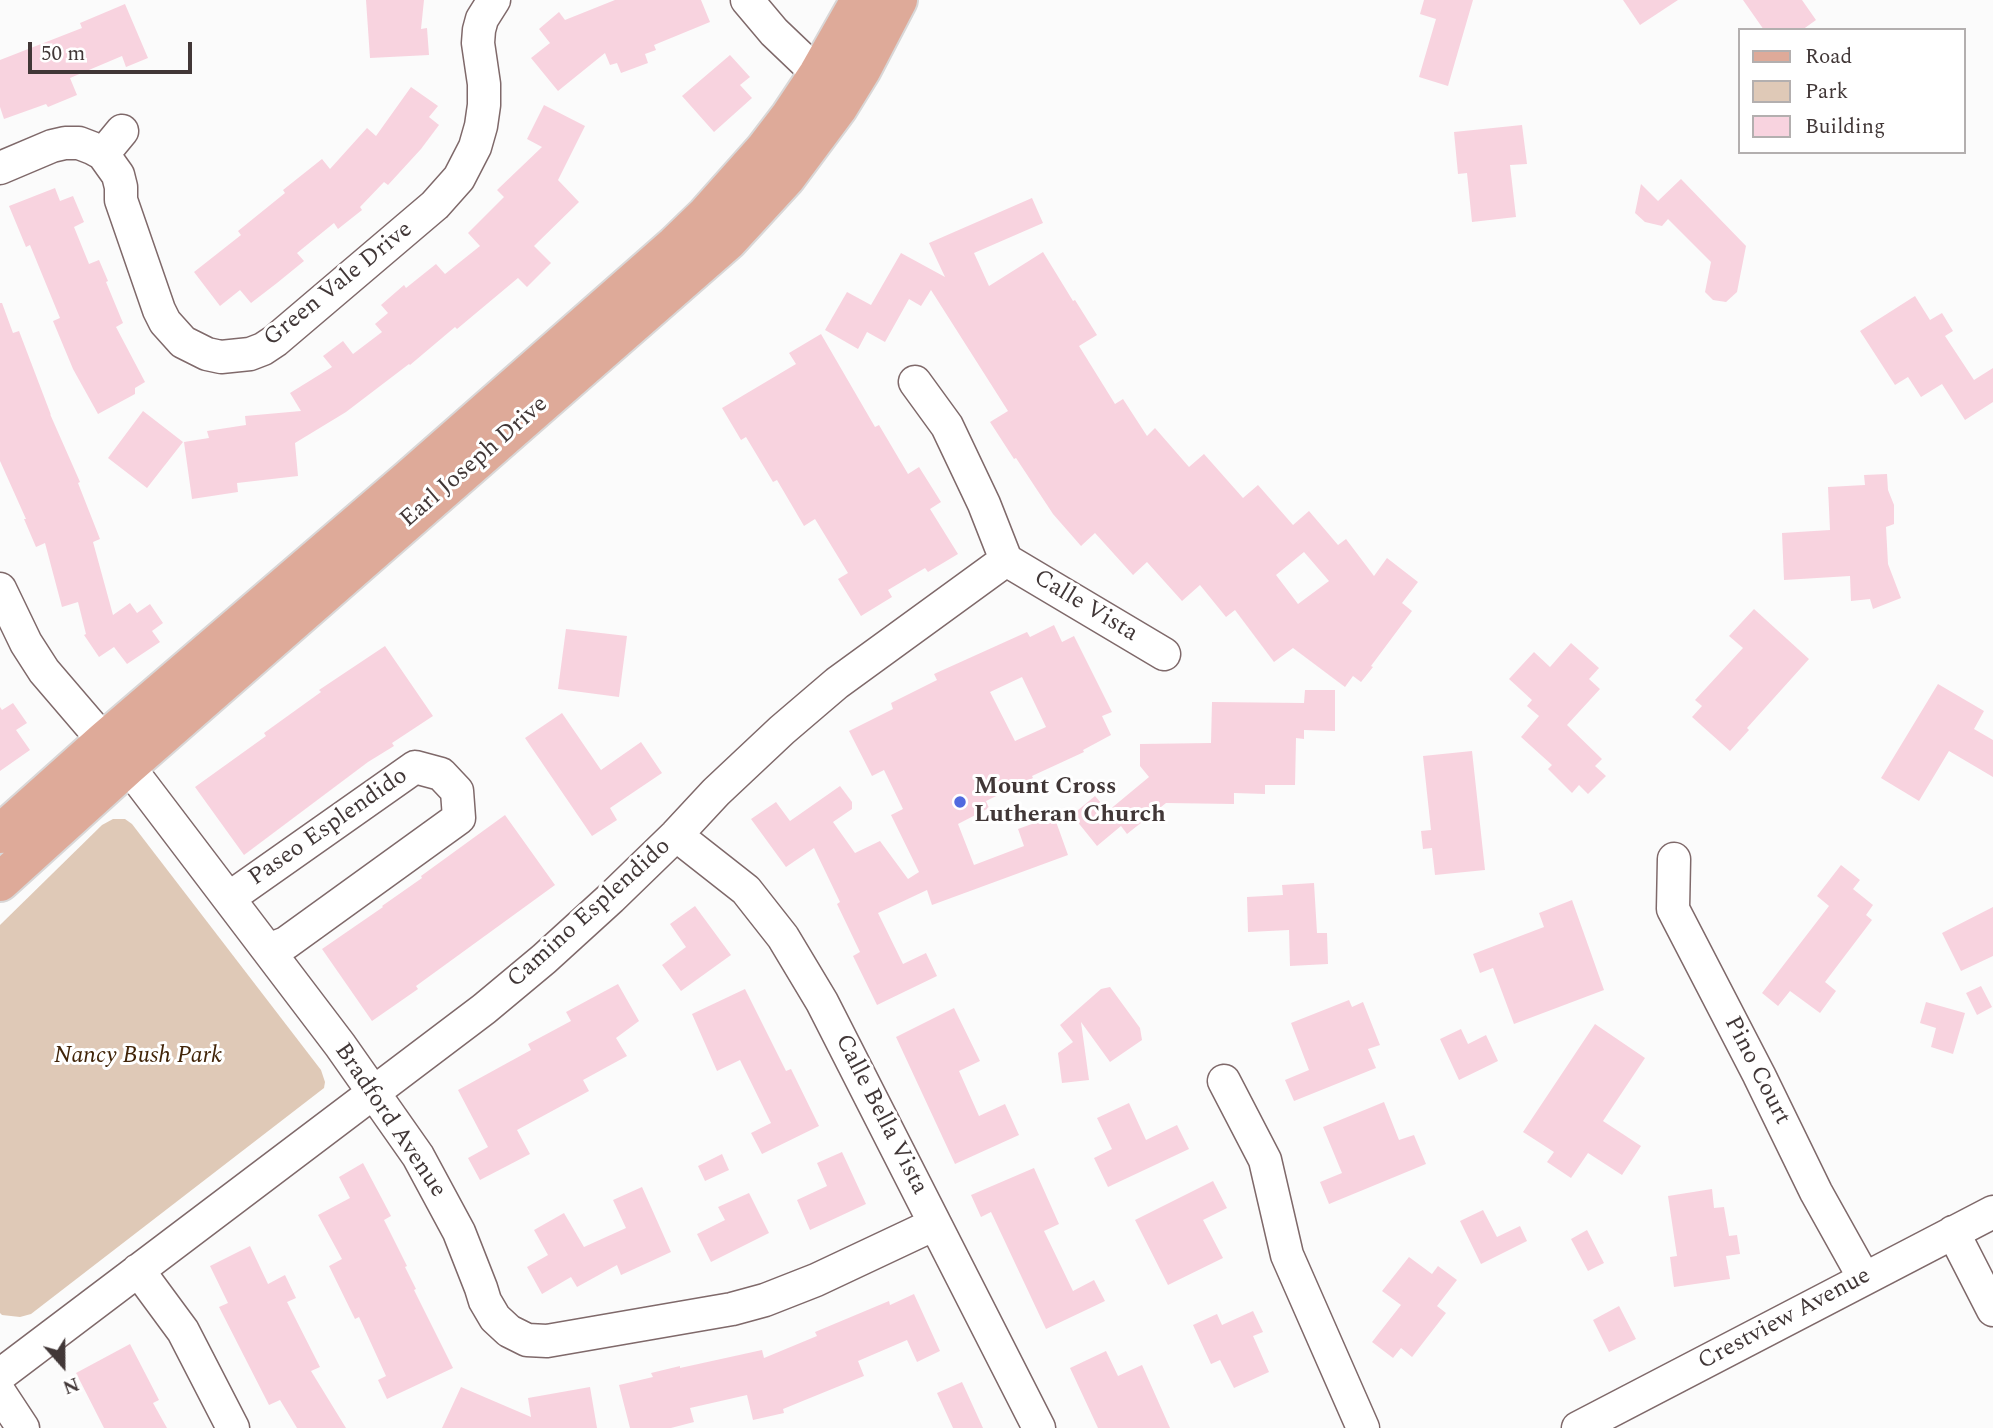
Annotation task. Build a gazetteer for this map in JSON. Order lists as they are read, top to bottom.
{
  "streets": {
    "main road": ["Earl Joseph Drive"],
    "street": [
      "Green Vale Drive",
      "Calle Vista",
      "Paseo Esplendido",
      "Camino Esplendido",
      "Pino Court",
      "Calle Bella Vista",
      "Bradford Avenue",
      "Crestview Avenue"
    ]
  },
  "crossings": [
    ["Earl Joseph Drive", "Bradford Avenue"],
    ["Calle Vista", "Camino Esplendido"],
    ["Paseo Esplendido", "Bradford Avenue"],
    ["Camino Esplendido", "Calle Bella Vista"],
    ["Camino Esplendido", "Bradford Avenue"],
    ["Pino Court", "Crestview Avenue"],
    ["Calle Bella Vista", "Bradford Avenue"]
  ],
  "parks": ["Nancy Bush Park"],
  "places": ["Mount Cross Lutheran Church"],
  "legend": ["Road", "Park", "Building"],
  "scale_bar": "50 m",
  "north": "bottom"
}
